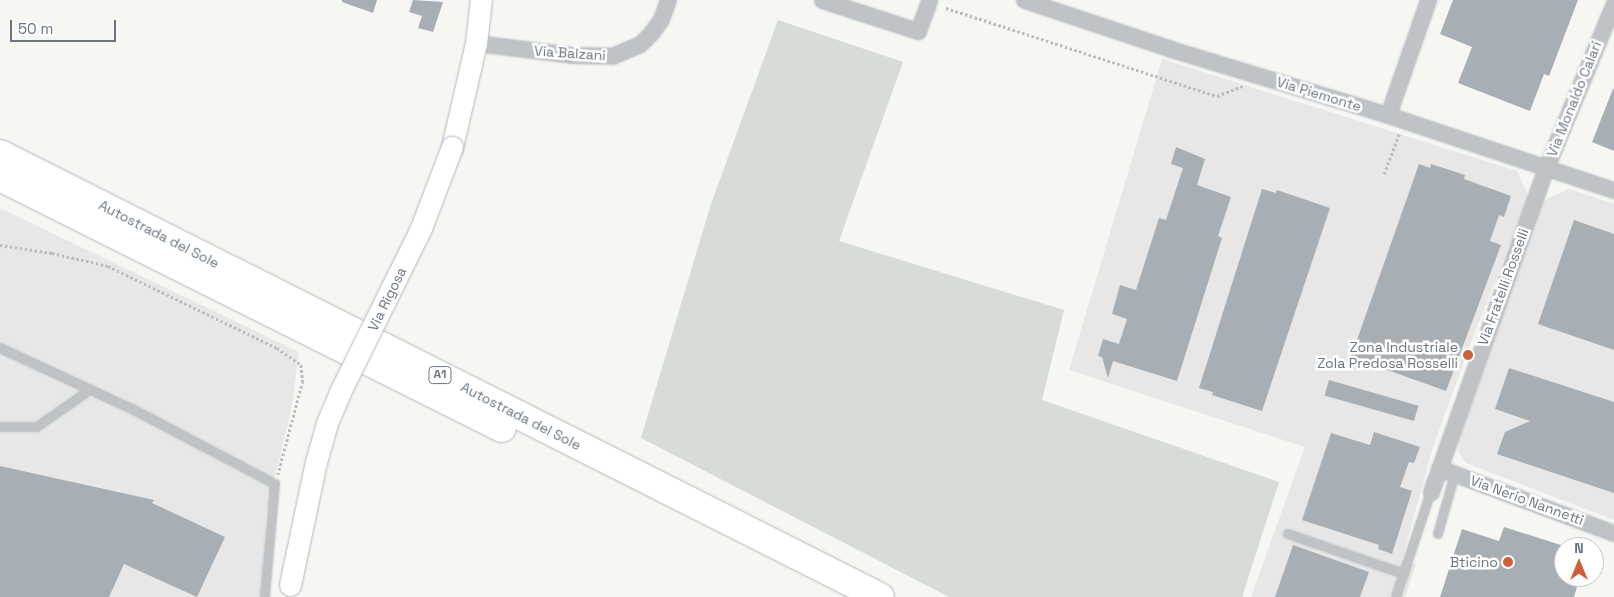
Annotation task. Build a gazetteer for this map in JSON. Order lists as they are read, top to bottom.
{
  "streets": {
    "highway": ["Autostrada del Sole", "A1"],
    "main road": ["Via Rigosa"],
    "street": [
      "Via Balzani",
      "Via Piemonte",
      "Via Monaldo Calari",
      "Via Fratelli Rosselli",
      "Via Nerio Nannetti"
    ]
  },
  "crossings": [
    ["Via Balzani", "Via Rigosa"],
    ["Via Piemonte", "Via Monaldo Calari"],
    ["Via Piemonte", "Via Fratelli Rosselli"],
    ["Via Monaldo Calari", "Via Fratelli Rosselli"],
    ["Via Fratelli Rosselli", "Via Nerio Nannetti"]
  ],
  "places": ["Zona Industriale Zola Predosa Rosselli", "Bticino"],
  "scale_bar": "50 m",
  "north": "top"
}
